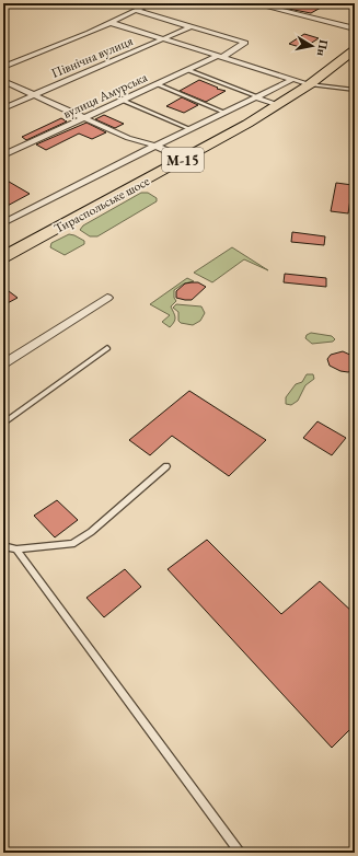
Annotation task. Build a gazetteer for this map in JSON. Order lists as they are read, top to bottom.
{
  "streets": {
    "main road": ["М-15", "Тираспольське шосе"],
    "street": ["Північна вулиця", "вулиця Амурська"]
  },
  "crossings": [
    ["Північна вулиця", "вулиця Амурська"]
  ],
  "north": "right"
}
